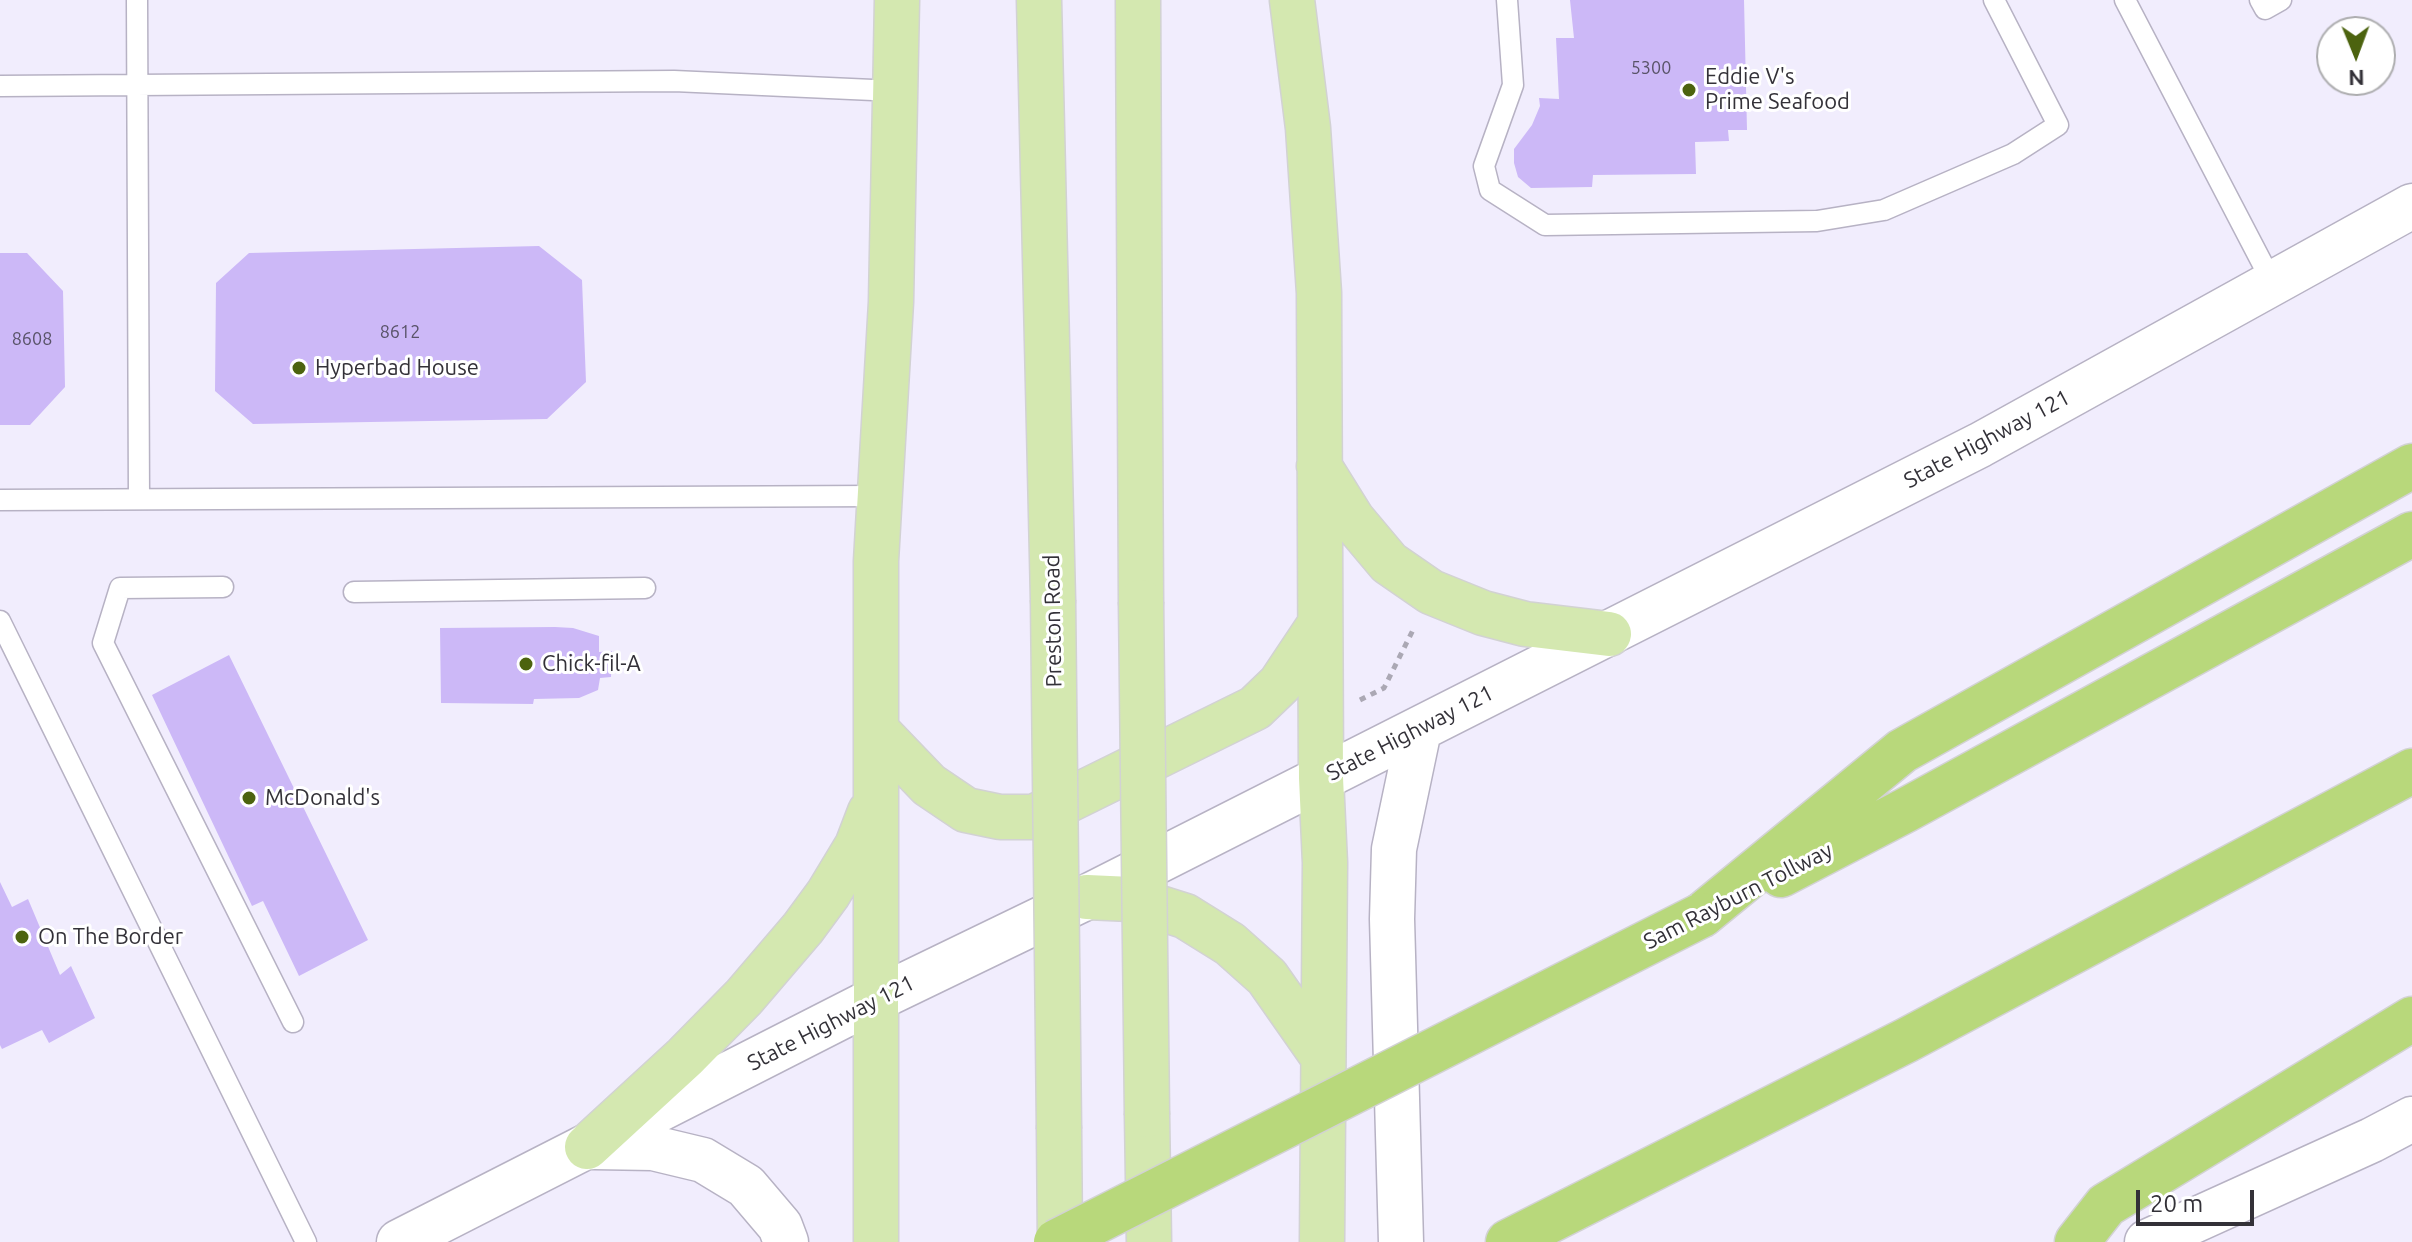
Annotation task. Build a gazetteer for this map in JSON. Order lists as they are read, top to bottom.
{
  "streets": {
    "highway": ["Sam Rayburn Tollway"],
    "main road": ["State Highway 121", "Preston Road"]
  },
  "crossings": [
    ["Preston Road", "Sam Rayburn Tollway"]
  ],
  "places": [
    "Eddie V's Prime Seafood",
    "Hyperbad House",
    "Chick-fil-A",
    "McDonald's",
    "On The Border"
  ],
  "house_numbers": ["5300", "8612", "8608"],
  "scale_bar": "20 m",
  "north": "bottom"
}
